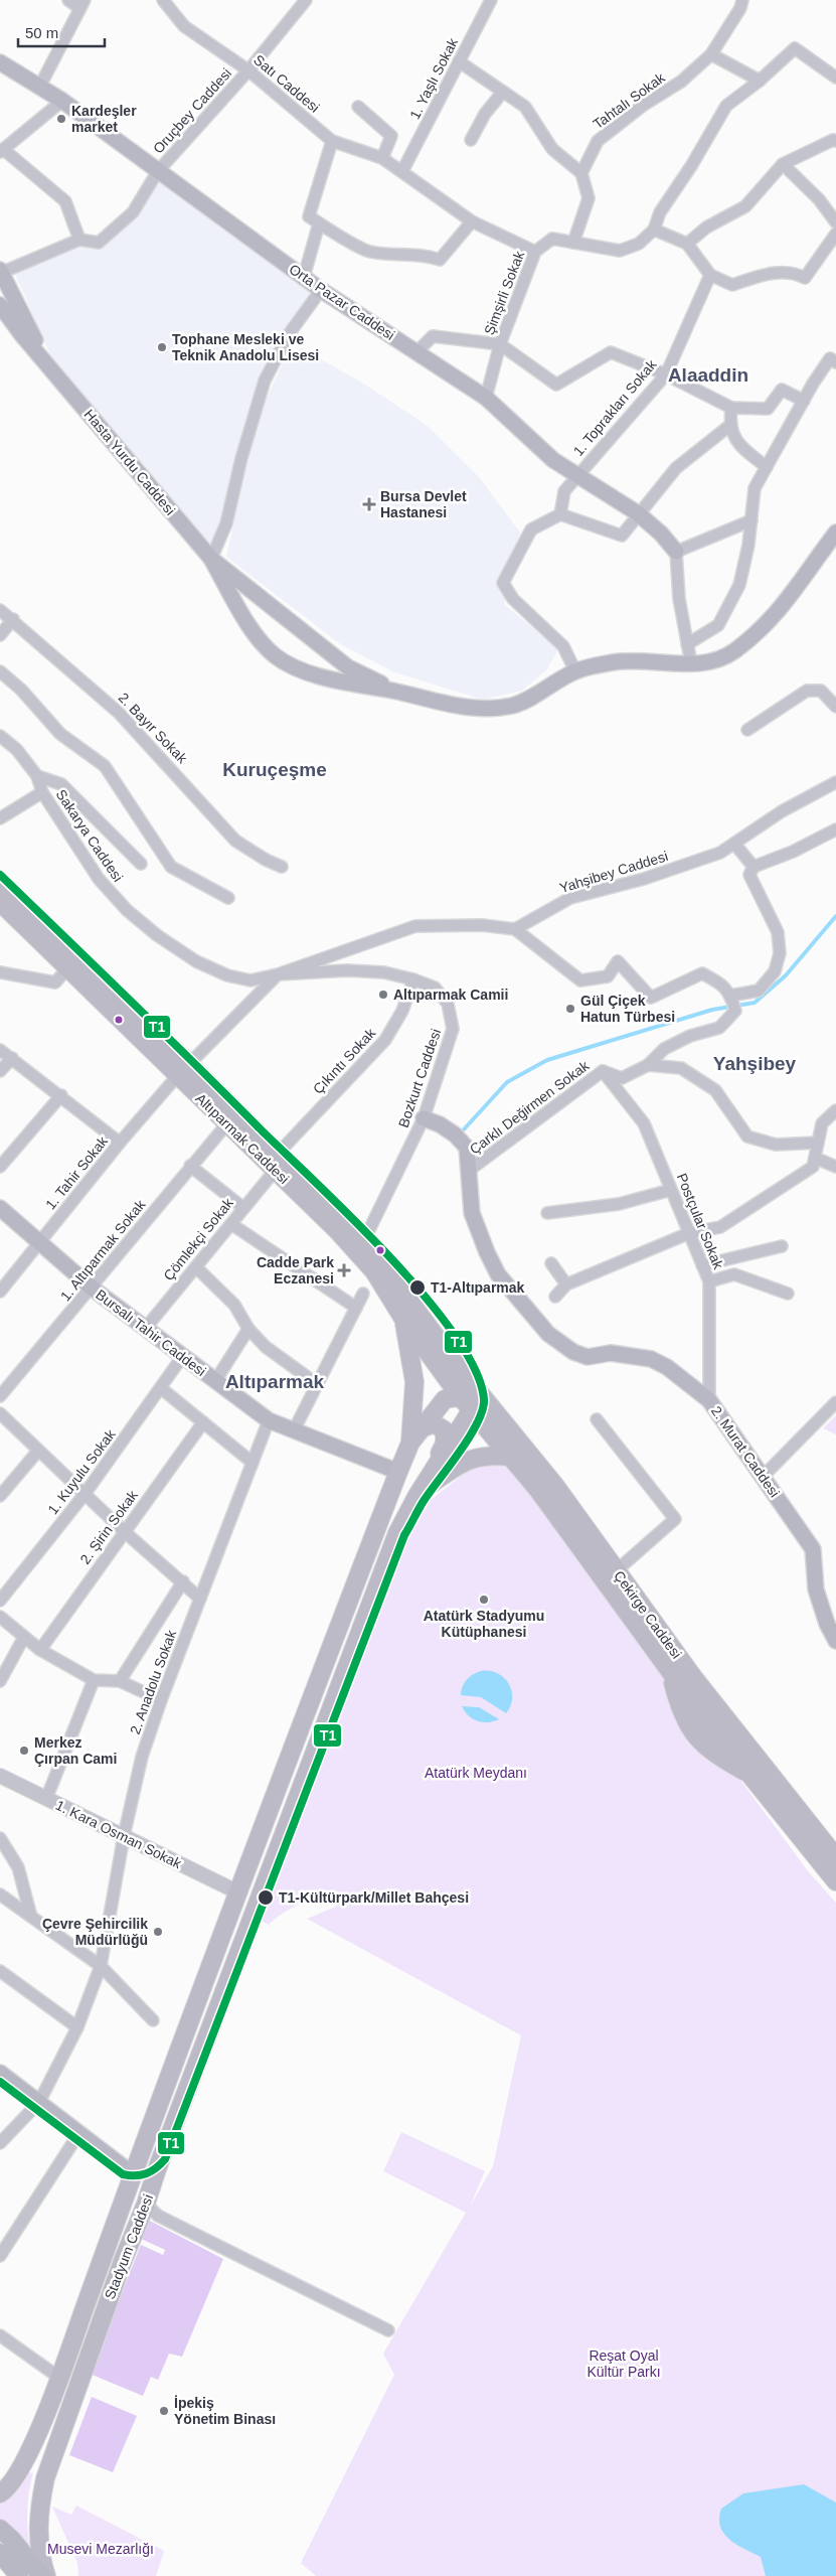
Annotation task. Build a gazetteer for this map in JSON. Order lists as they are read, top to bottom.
{
  "streets": {
    "main road": [
      "Orta Pazar Caddesi",
      "Hasta Yurdu Caddesi",
      "Altıparmak Caddesi",
      "Bursalı Tahir Caddesi",
      "2. Murat Caddesi",
      "Çekirge Caddesi",
      "Stadyum Caddesi"
    ],
    "street": [
      "1. Yaşlı Sokak",
      "Satı Caddesi",
      "Tahtalı Sokak",
      "Oruçbey Caddesi",
      "Şimşirli Sokak",
      "1. Toprakları Sokak",
      "2. Bayır Sokak",
      "Sakarya Caddesi",
      "Yahşibey Caddesi",
      "Çıkıntı Sokak",
      "Bozkurt Caddesi",
      "Çarklı Değirmen Sokak",
      "1. Tahir Sokak",
      "Postçular Sokak",
      "Çömlekçi Sokak",
      "1. Altıparmak Sokak",
      "1. Kuyulu Sokak",
      "2. Şirin Sokak",
      "2. Anadolu Sokak",
      "1. Kara Osman Sokak"
    ]
  },
  "crossings": [
    ["1. Yaşlı Sokak", "Satı Caddesi"],
    ["Satı Caddesi", "Oruçbey Caddesi"],
    ["Satı Caddesi", "Şimşirli Sokak"],
    ["Oruçbey Caddesi", "Orta Pazar Caddesi"],
    ["Şimşirli Sokak", "Orta Pazar Caddesi"],
    ["Orta Pazar Caddesi", "1. Toprakları Sokak"],
    ["Sakarya Caddesi", "Bozkurt Caddesi"],
    ["Çıkıntı Sokak", "Bozkurt Caddesi"],
    ["Çıkıntı Sokak", "Altıparmak Caddesi"],
    ["Bozkurt Caddesi", "Altıparmak Caddesi"],
    ["Bozkurt Caddesi", "2. Murat Caddesi"],
    ["Çarklı Değirmen Sokak", "Postçular Sokak"],
    ["Çarklı Değirmen Sokak", "2. Murat Caddesi"],
    ["Altıparmak Caddesi", "1. Tahir Sokak"],
    ["Altıparmak Caddesi", "Çömlekçi Sokak"],
    ["Altıparmak Caddesi", "1. Altıparmak Sokak"],
    ["Altıparmak Caddesi", "Çekirge Caddesi"],
    ["Altıparmak Caddesi", "Stadyum Caddesi"],
    ["1. Tahir Sokak", "Bursalı Tahir Caddesi"],
    ["Postçular Sokak", "2. Murat Caddesi"],
    ["Çömlekçi Sokak", "Bursalı Tahir Caddesi"],
    ["1. Altıparmak Sokak", "Bursalı Tahir Caddesi"],
    ["Bursalı Tahir Caddesi", "1. Kuyulu Sokak"],
    ["Bursalı Tahir Caddesi", "2. Anadolu Sokak"],
    ["Çekirge Caddesi", "Stadyum Caddesi"],
    ["2. Anadolu Sokak", "1. Kara Osman Sokak"]
  ],
  "districts": [
    "Alaaddin",
    "Kuruçeşme",
    "Yahşibey",
    "Altıparmak"
  ],
  "parks": ["Atatürk Meydanı", "Reşat Oyal Kültür Parkı", "Musevi Mezarlığı"],
  "places": {
    "other": [
      "Kardeşler market",
      "Tophane Mesleki ve Teknik Anadolu Lisesi",
      "Altıparmak Camii",
      "Gül Çiçek Hatun Türbesi",
      "T1-Altıparmak",
      "Atatürk Stadyumu Kütüphanesi",
      "Merkez Çırpan Cami",
      "T1-Kültürpark/Millet Bahçesi",
      "Çevre Şehircilik Müdürlüğü",
      "İpekiş Yönetim Binası"
    ],
    "health": ["Bursa Devlet Hastanesi", "Cadde Park Eczanesi"]
  },
  "lines": ["transit line T1"],
  "scale_bar": "50 m"
}
